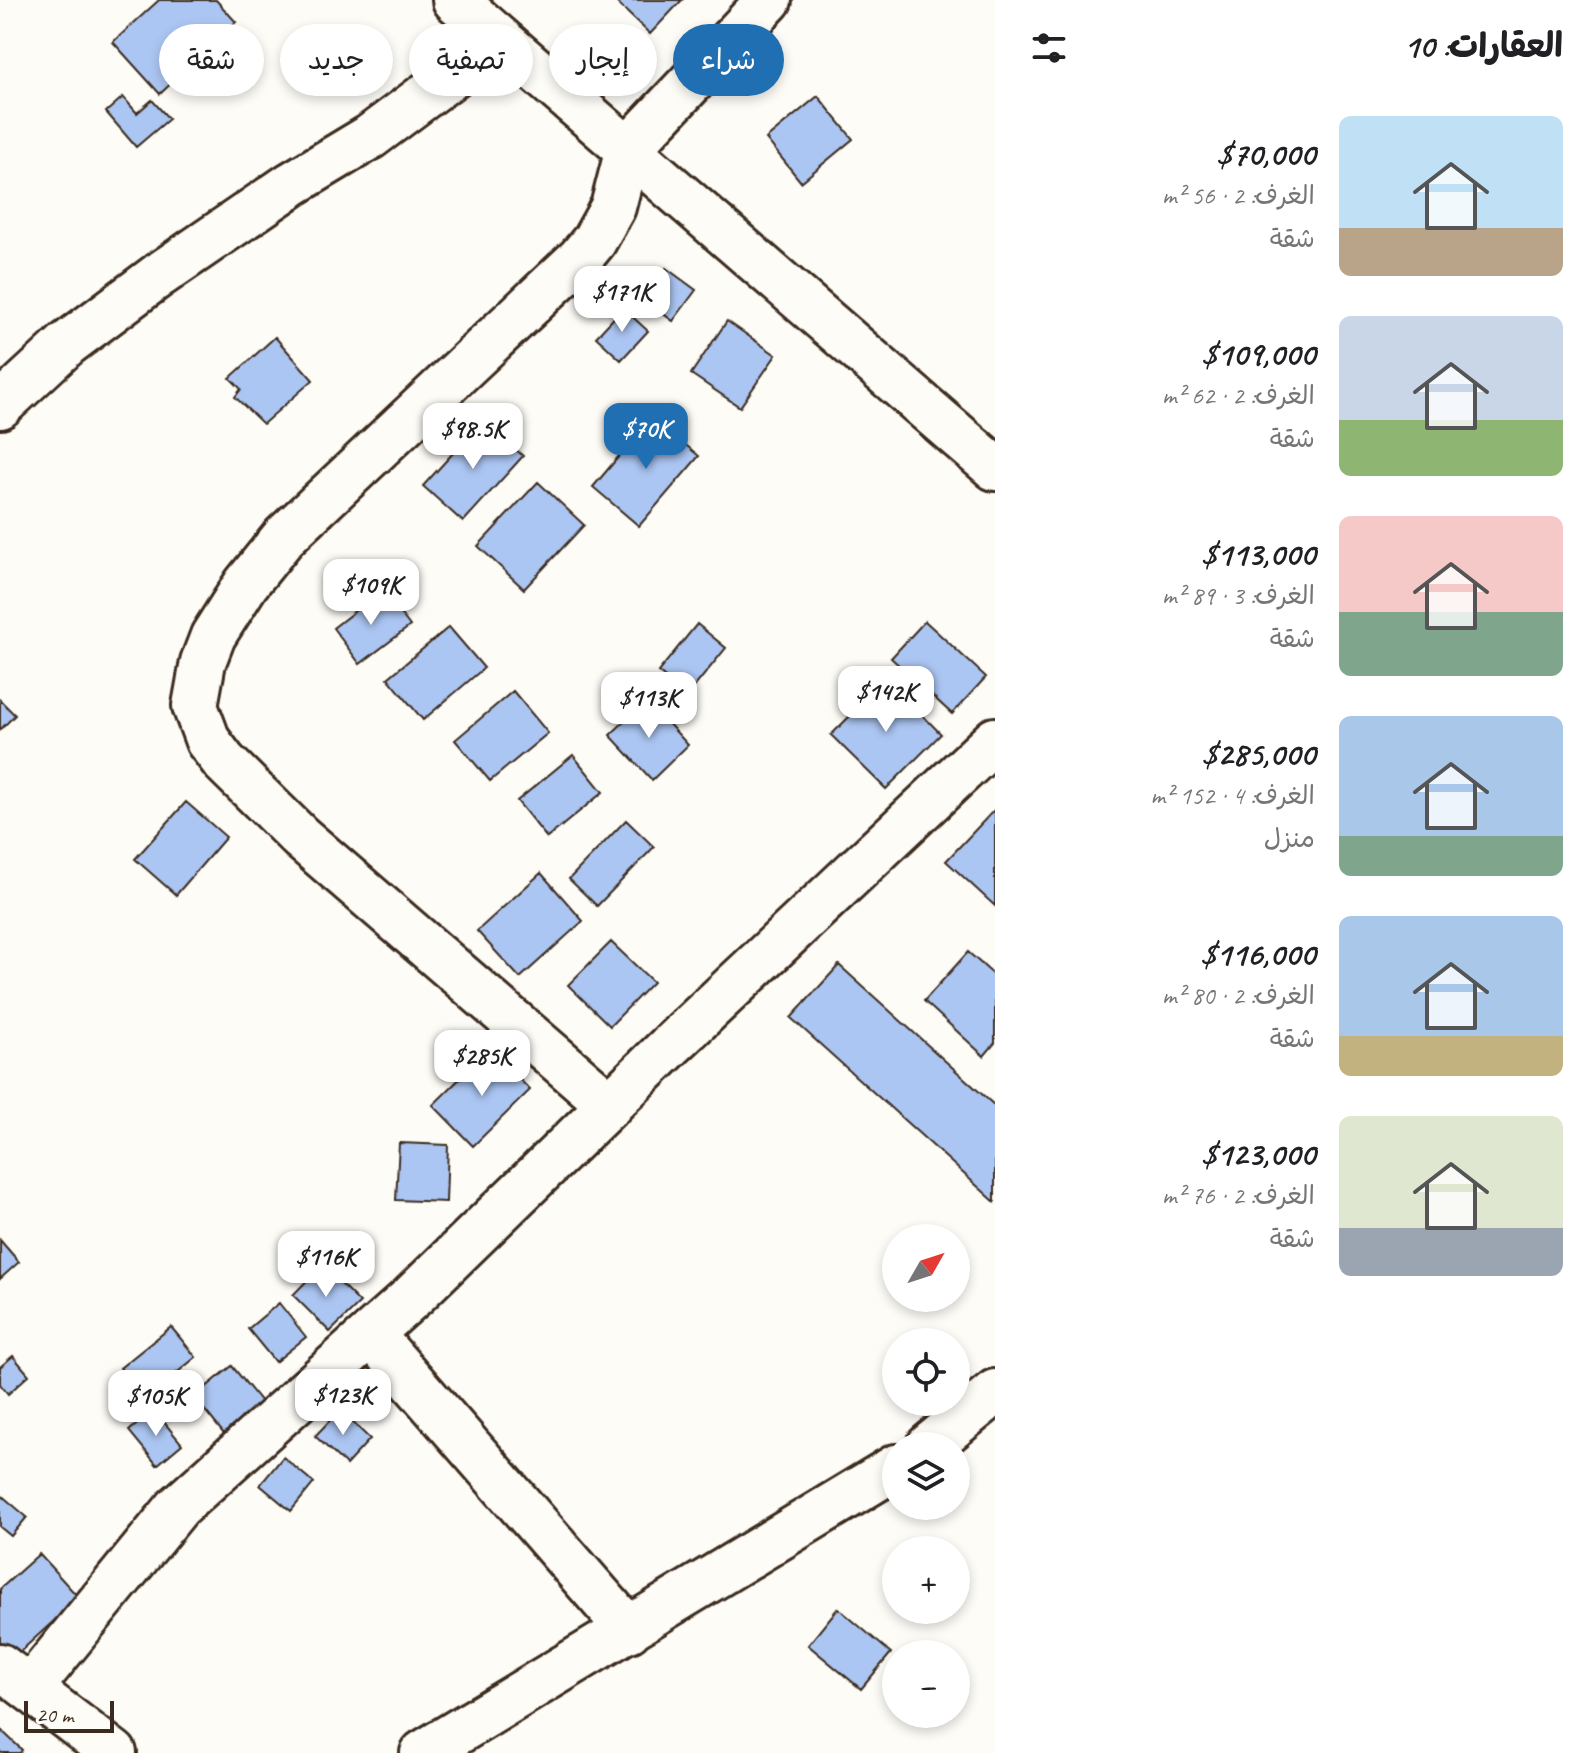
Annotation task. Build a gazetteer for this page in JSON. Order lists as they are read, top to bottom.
{
  "scale_bar": "20 m",
  "north": "top right",
  "page": {
    "heading": "العقارات: 10",
    "chip": [
      "شراء",
      "إيجار",
      "تصفية",
      "جديد",
      "شقة"
    ],
    "list": [
      {
        "name": "$70,000",
        "note": "الغرف: 2 · 56 m² · شقة"
      },
      {
        "name": "$109,000",
        "note": "الغرف: 2 · 62 m² · شقة"
      },
      {
        "name": "$113,000",
        "note": "الغرف: 3 · 89 m² · شقة"
      },
      {
        "name": "$285,000",
        "note": "الغرف: 4 · 152 m² · منزل"
      },
      {
        "name": "$116,000",
        "note": "الغرف: 2 · 80 m² · شقة"
      },
      {
        "name": "$123,000",
        "note": "الغرف: 2 · 76 m² · شقة"
      }
    ],
    "price": [
      "$171K",
      "$98.5K",
      "$70K",
      "$109K",
      "$142K",
      "$113K",
      "$285K",
      "$116K",
      "$123K",
      "$105K"
    ],
    "map_buttons": ["+", "−"],
    "scale": "20 m"
  }
}
